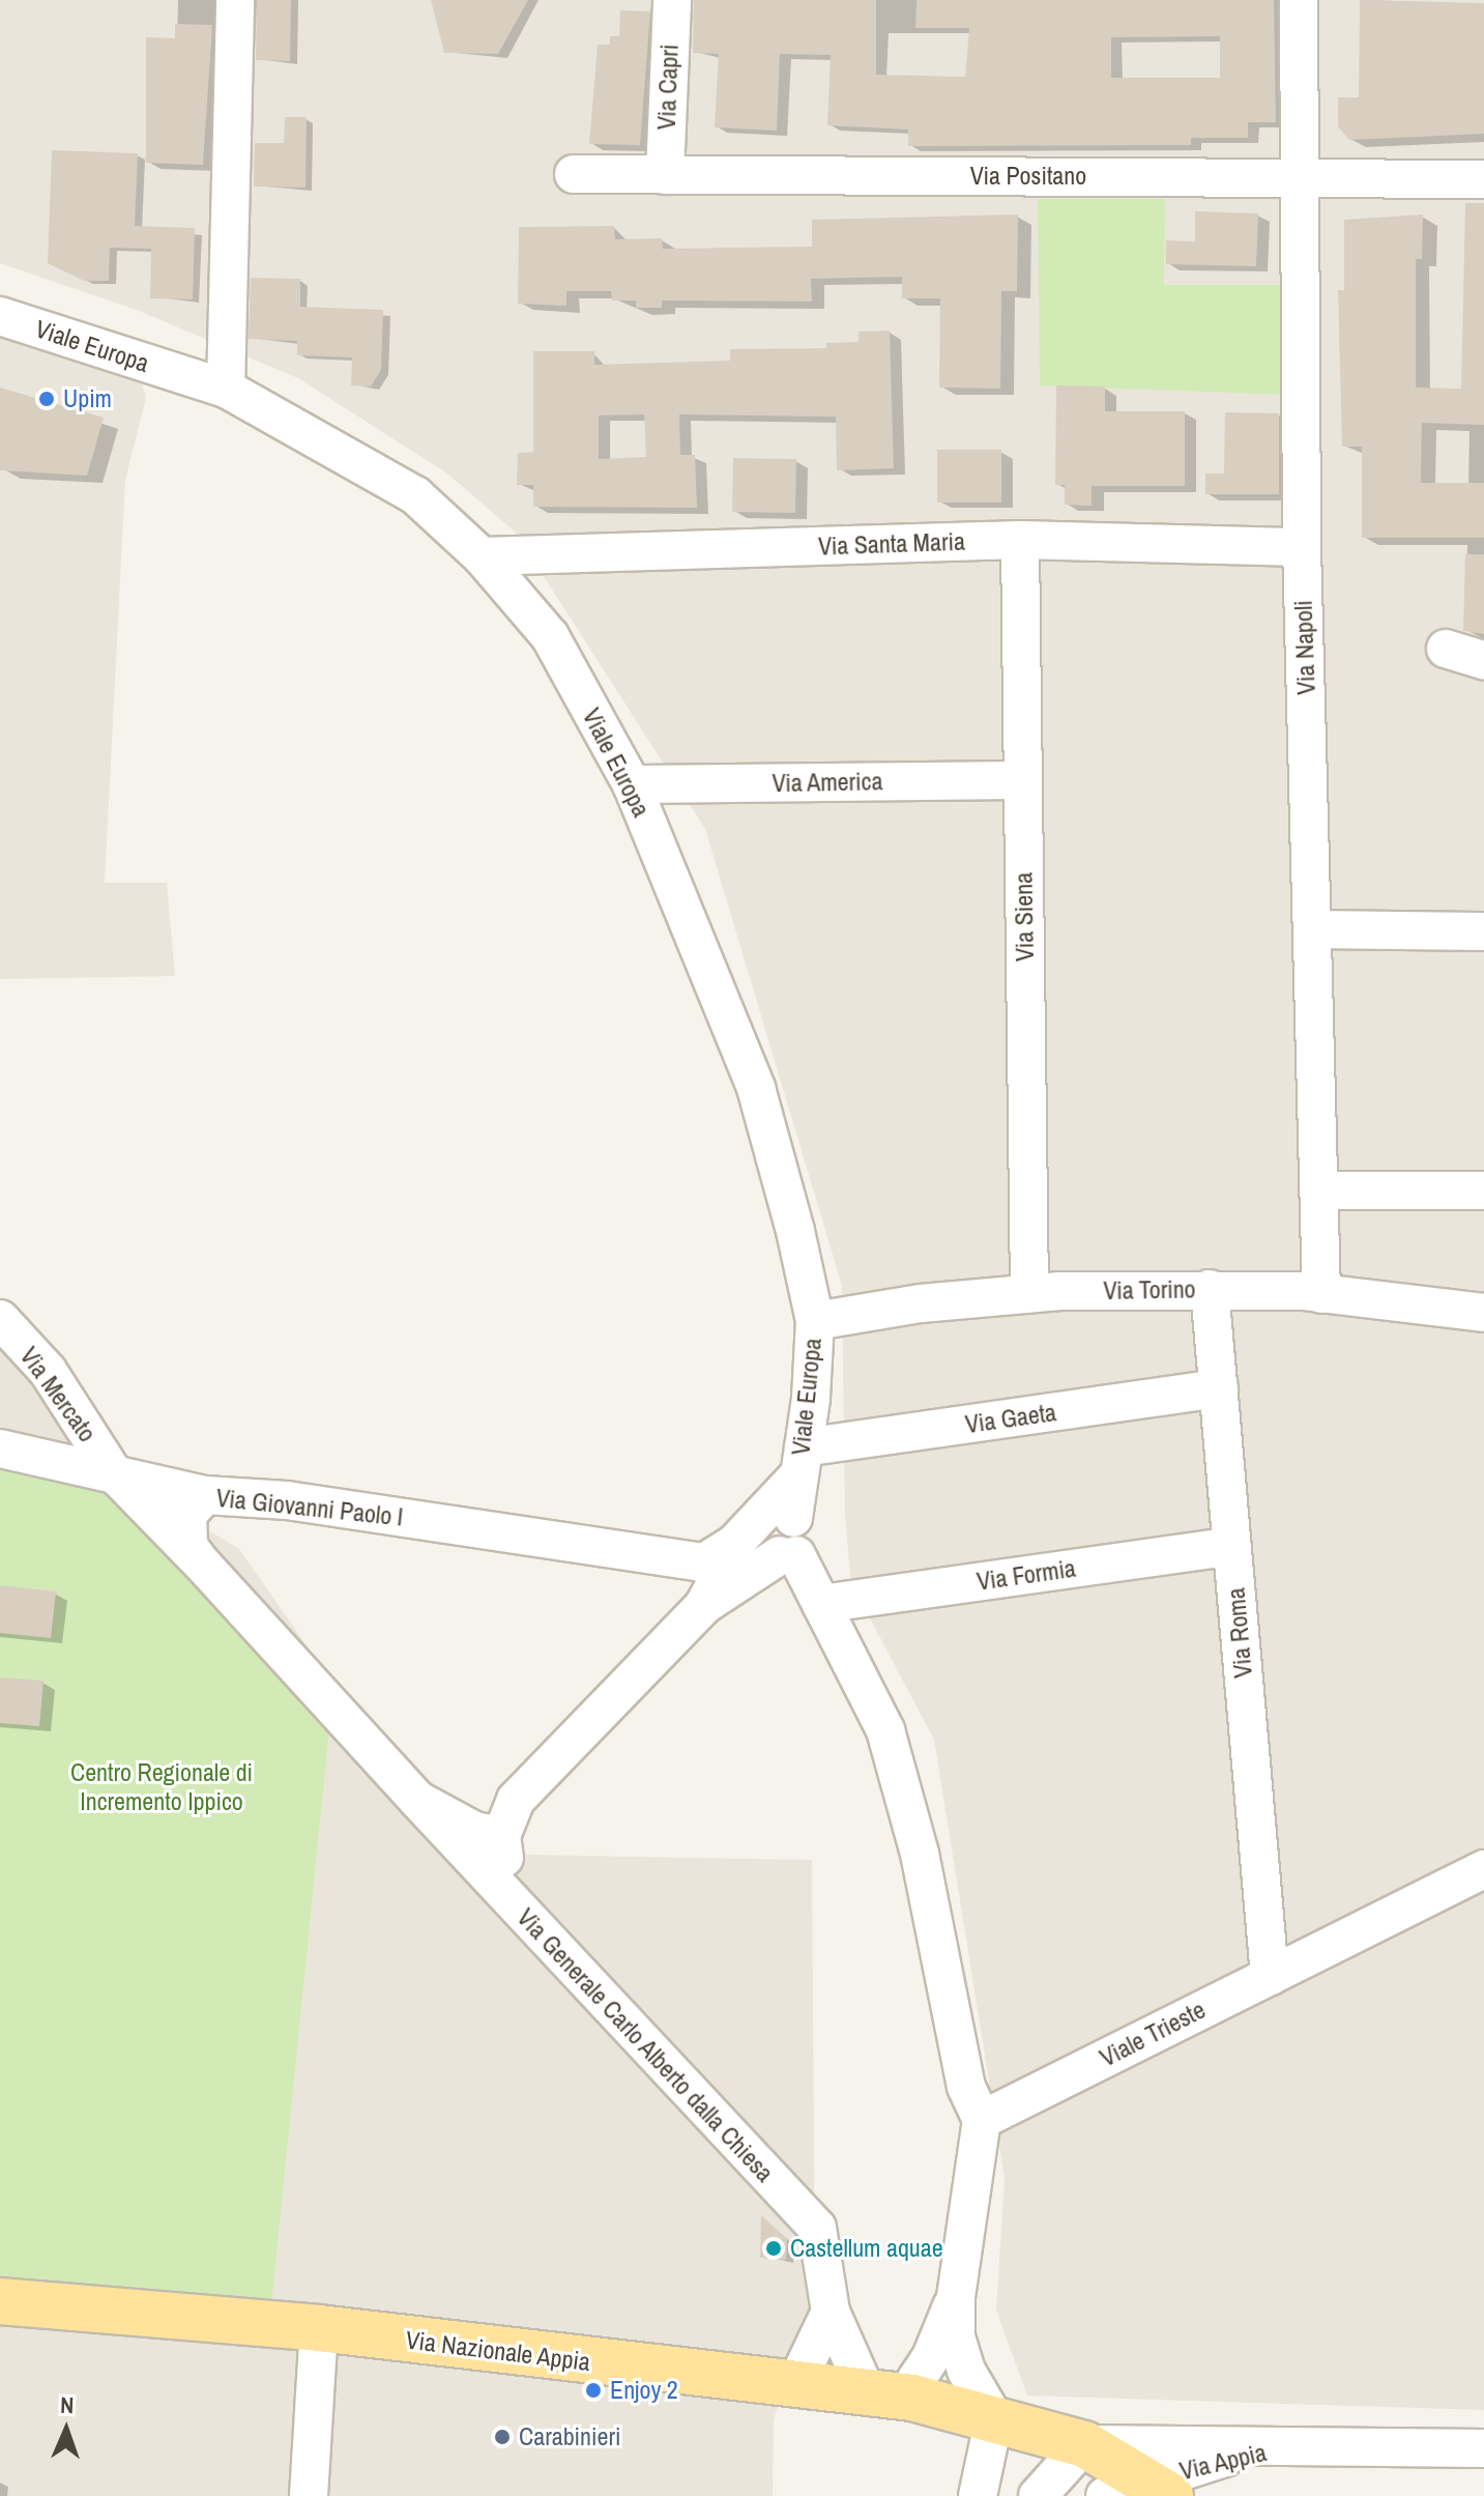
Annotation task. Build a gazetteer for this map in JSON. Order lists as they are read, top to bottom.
{
  "streets": {
    "main road": ["Via Nazionale Appia", "Via Appia"],
    "street": [
      "Via Capri",
      "Via Positano",
      "Viale Europa",
      "Via Santa Maria",
      "Via Napoli",
      "Via America",
      "Via Siena",
      "Via Torino",
      "Via Mercato",
      "Via Gaeta",
      "Via Giovanni Paolo I",
      "Via Formia",
      "Via Roma",
      "Viale Trieste",
      "Via Generale Carlo Alberto dalla Chiesa"
    ]
  },
  "crossings": [
    ["Via Capri", "Via Positano"],
    ["Via Positano", "Via Napoli"],
    ["Viale Europa", "Via Santa Maria"],
    ["Viale Europa", "Via America"],
    ["Viale Europa", "Via Torino"],
    ["Viale Europa", "Via Gaeta"],
    ["Via Santa Maria", "Via Napoli"],
    ["Via Santa Maria", "Via Siena"],
    ["Via Napoli", "Via Torino"],
    ["Via America", "Via Siena"],
    ["Via Siena", "Via Torino"],
    ["Via Torino", "Via Roma"],
    ["Via Mercato", "Via Giovanni Paolo I"],
    ["Via Gaeta", "Via Roma"],
    ["Via Giovanni Paolo I", "Via Generale Carlo Alberto dalla Chiesa"],
    ["Via Formia", "Via Roma"],
    ["Via Roma", "Viale Trieste"],
    ["Via Generale Carlo Alberto dalla Chiesa", "Via Nazionale Appia"],
    ["Via Nazionale Appia", "Via Appia"]
  ],
  "parks": ["Centro Regionale di Incremento Ippico"],
  "places": [
    "Upim",
    "Castellum aquae",
    "Enjoy 2",
    "Carabinieri"
  ],
  "north": "top"
}
